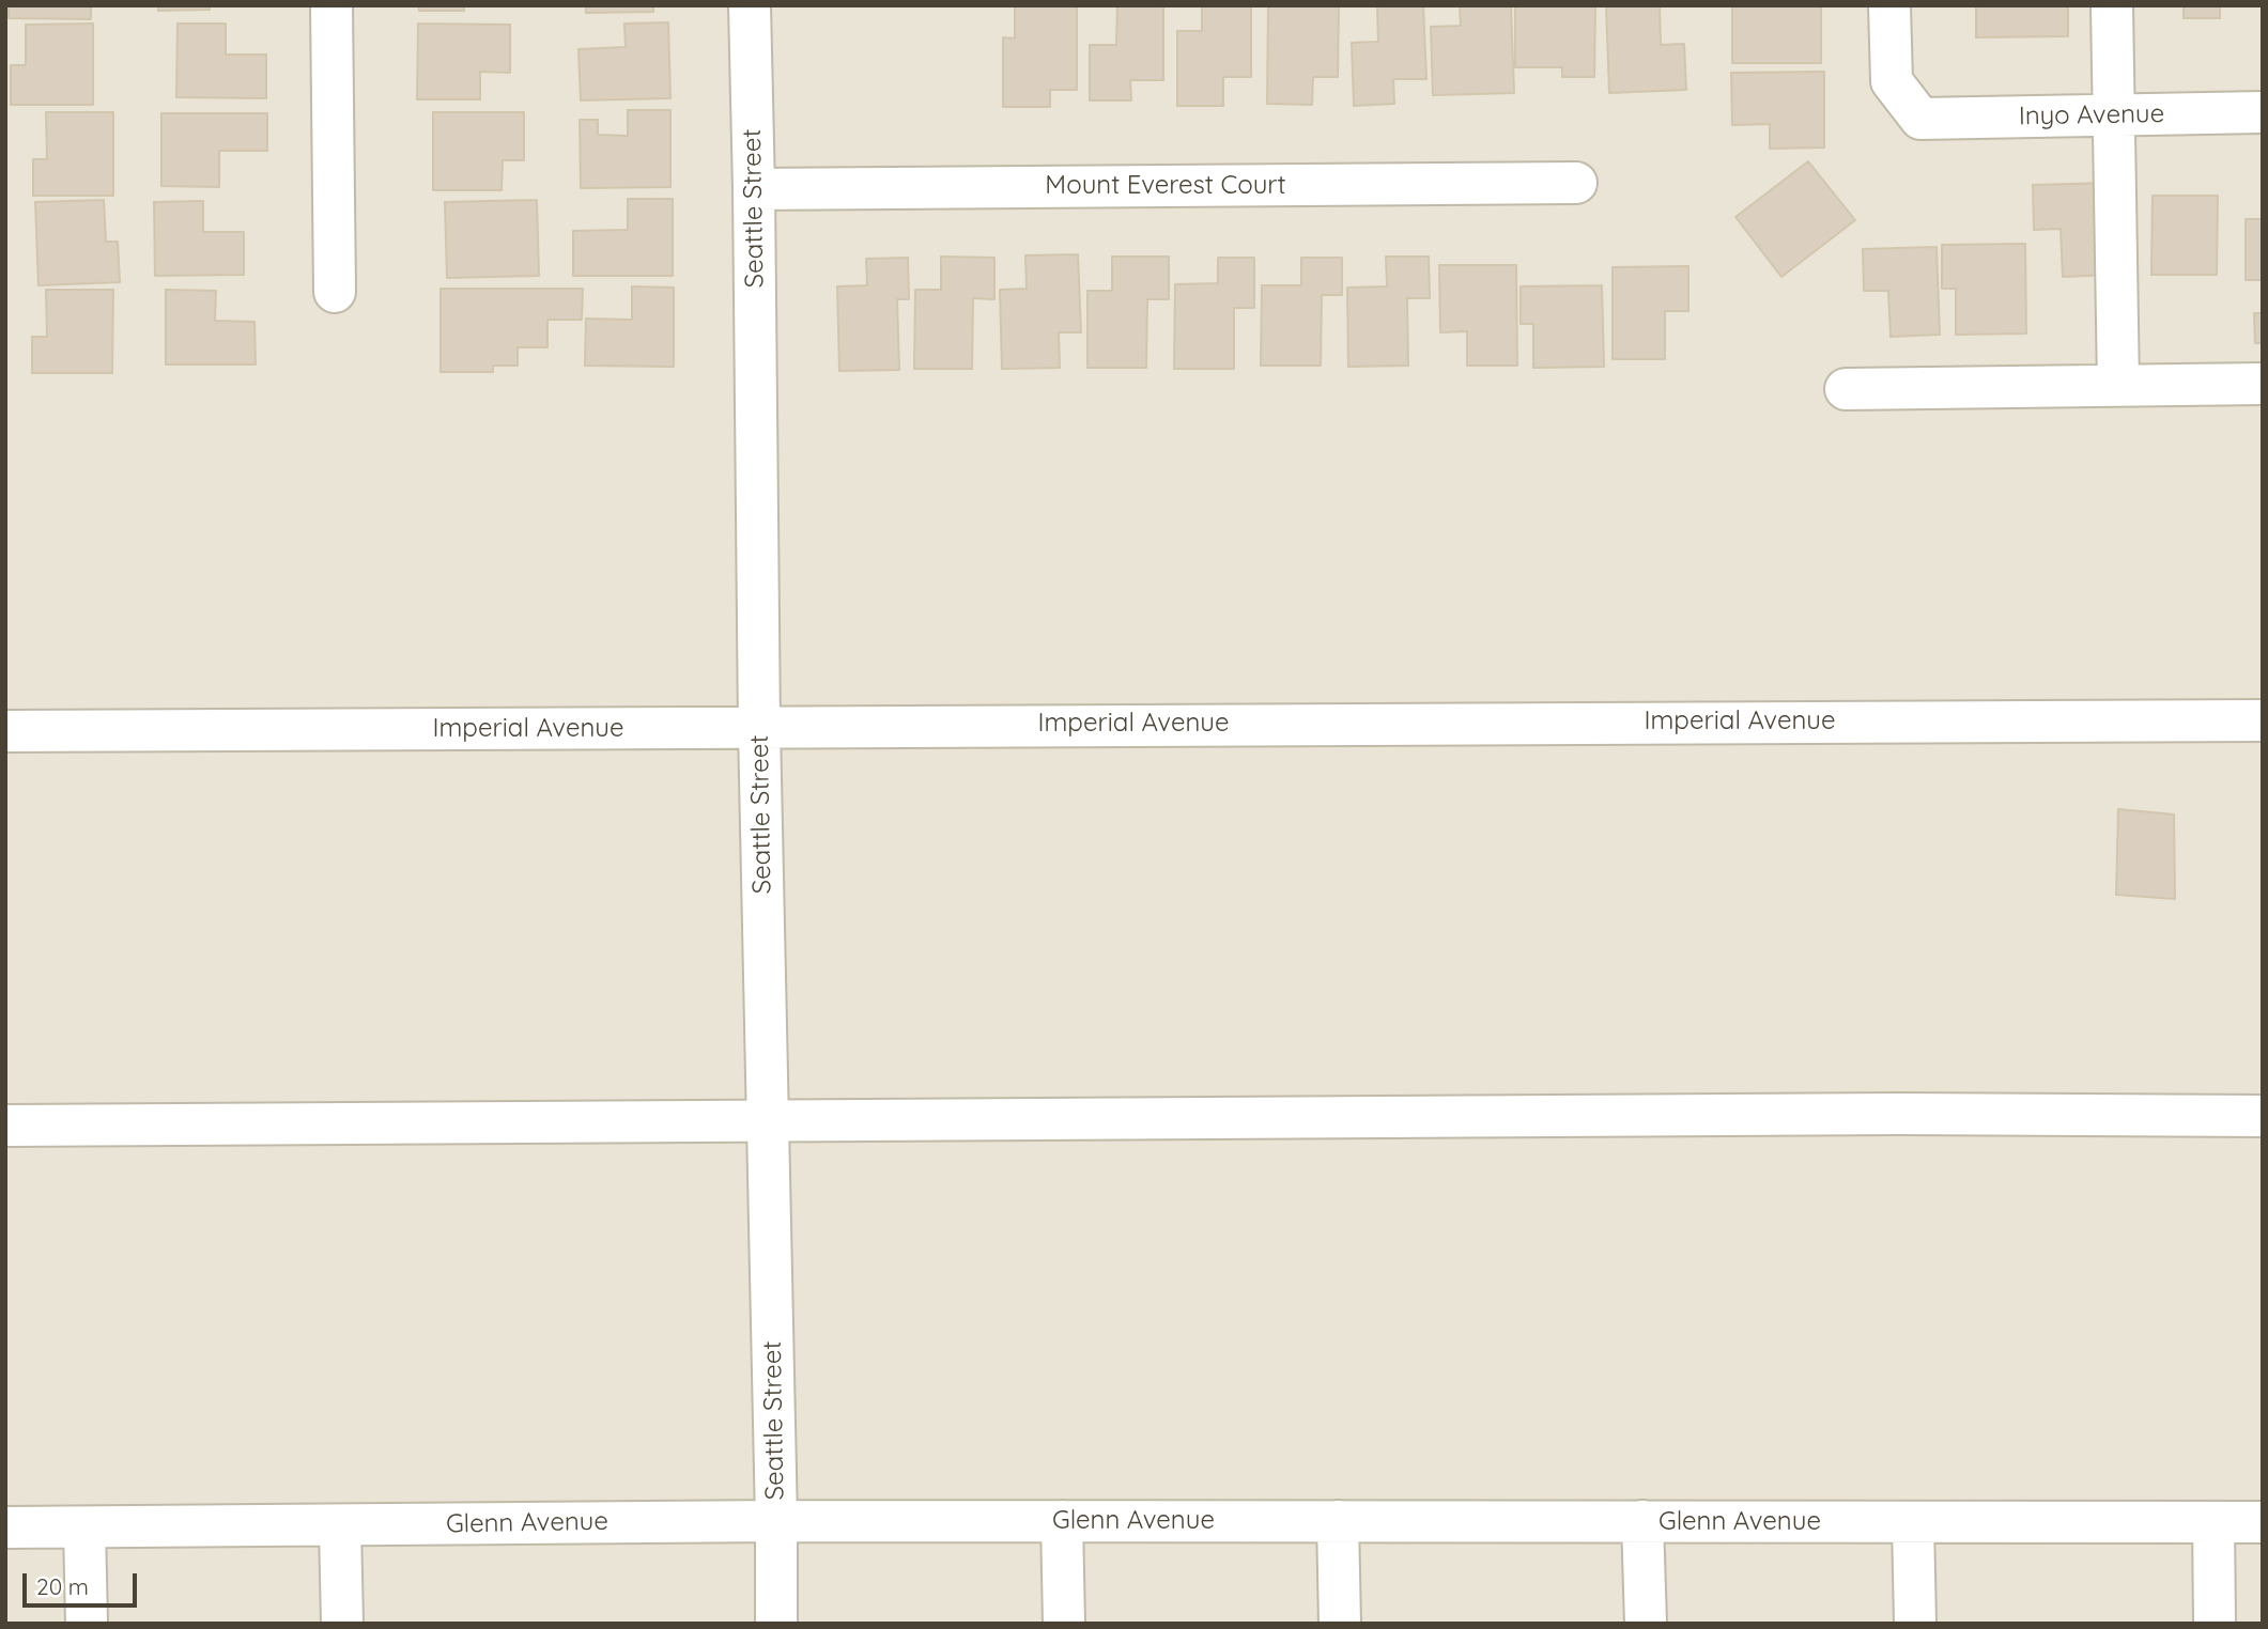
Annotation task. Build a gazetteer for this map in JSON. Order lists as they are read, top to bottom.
{
  "streets": {
    "street": [
      "Inyo Avenue",
      "Mount Everest Court",
      "Seattle Street",
      "Imperial Avenue",
      "Glenn Avenue"
    ]
  },
  "crossings": [
    ["Mount Everest Court", "Seattle Street"],
    ["Seattle Street", "Imperial Avenue"],
    ["Seattle Street", "Glenn Avenue"]
  ],
  "scale_bar": "20 m"
}
